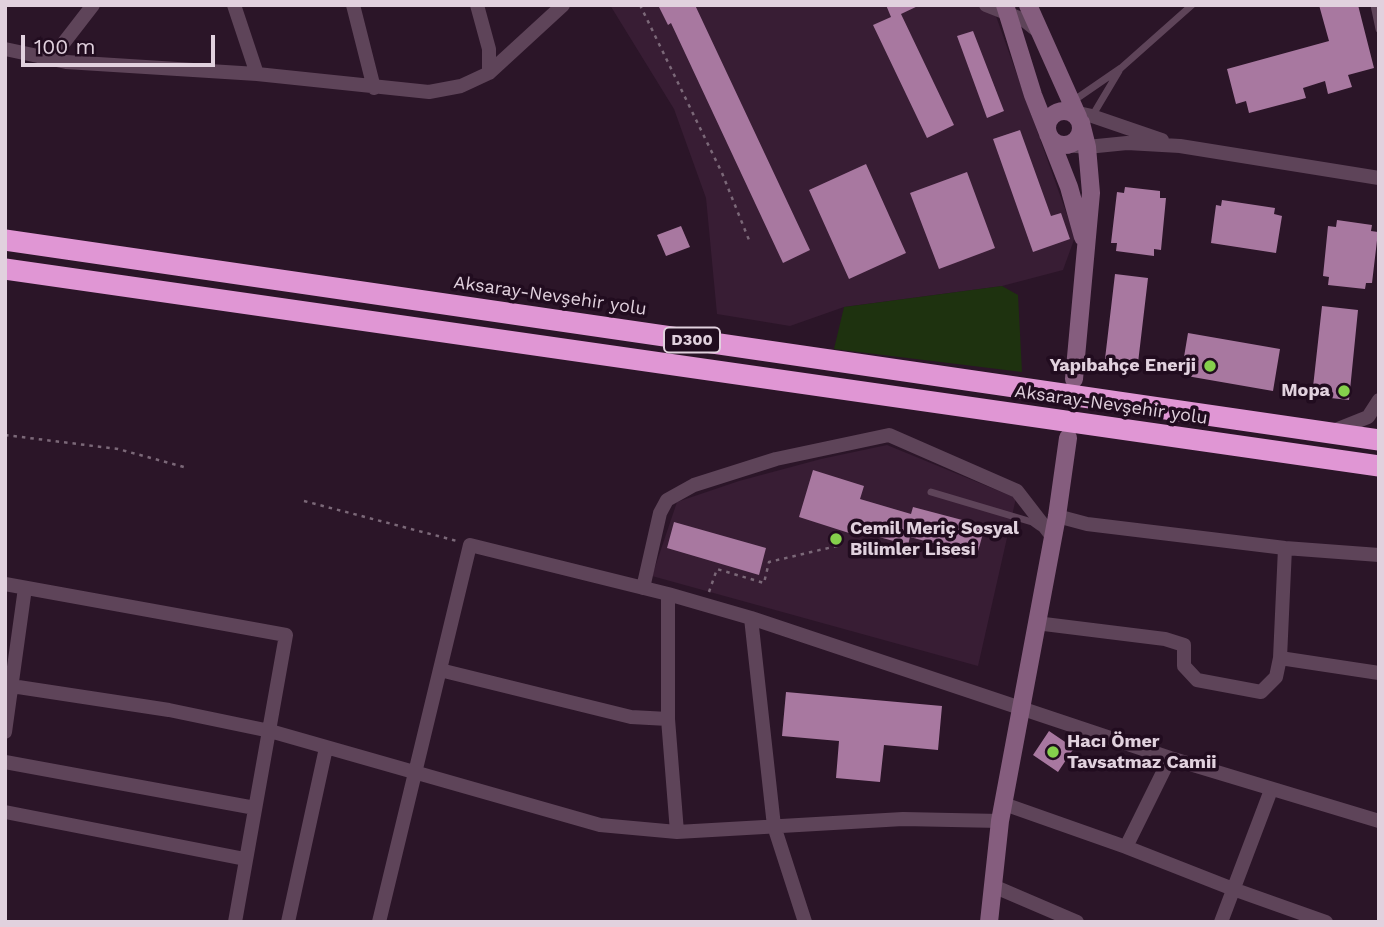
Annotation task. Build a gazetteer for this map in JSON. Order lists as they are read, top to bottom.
{
  "streets": {
    "highway": ["Aksaray-Nevşehir yolu", "D300"]
  },
  "places": [
    "Yapıbahçe Enerji",
    "Mopa",
    "Cemil Meriç Sosyal Bilimler Lisesi",
    "Hacı Ömer Tavsatmaz Camii"
  ],
  "scale_bar": "100 m"
}
